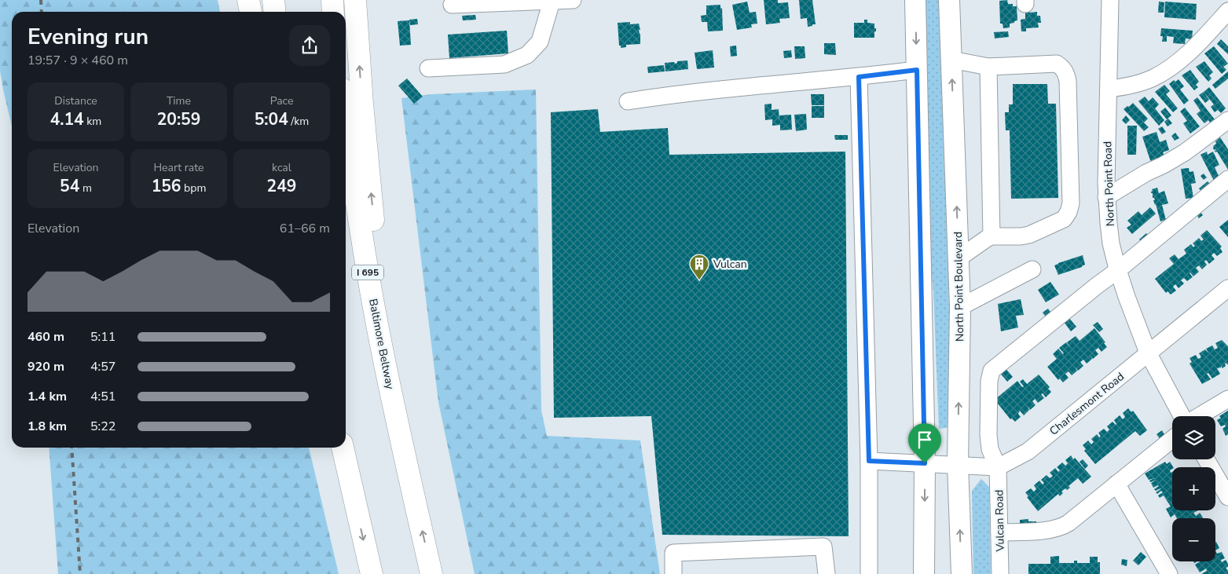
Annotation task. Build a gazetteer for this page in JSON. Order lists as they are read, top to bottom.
{
  "streets": {
    "highway": ["I 695", "Baltimore Beltway"],
    "main road": ["North Point Boulevard"],
    "street": ["North Point Road", "Charlesmont Road", "Vulcan Road"]
  },
  "crossings": [
    ["North Point Road", "Charlesmont Road"],
    ["Charlesmont Road", "Vulcan Road"]
  ],
  "places": {
    "building": ["Vulcan"]
  },
  "page": {
    "heading": ["Evening run", "19:57 · 9 × 460 m"],
    "stats": [
      ["Distance", "4.14 km"],
      ["Time", "20:59"],
      ["Pace", "5:04 /km"],
      ["Elevation", "54 m"],
      ["Heart rate", "156 bpm"],
      ["kcal", "249"]
    ],
    "chart": ["Elevation", "61–66 m"],
    "list": [
      {
        "name": "460 m",
        "note": "5:11"
      },
      {
        "name": "920 m",
        "note": "4:57"
      },
      {
        "name": "1.4 km",
        "note": "4:51"
      },
      {
        "name": "1.8 km",
        "note": "5:22"
      }
    ],
    "map_buttons": ["+", "−"]
  }
}
